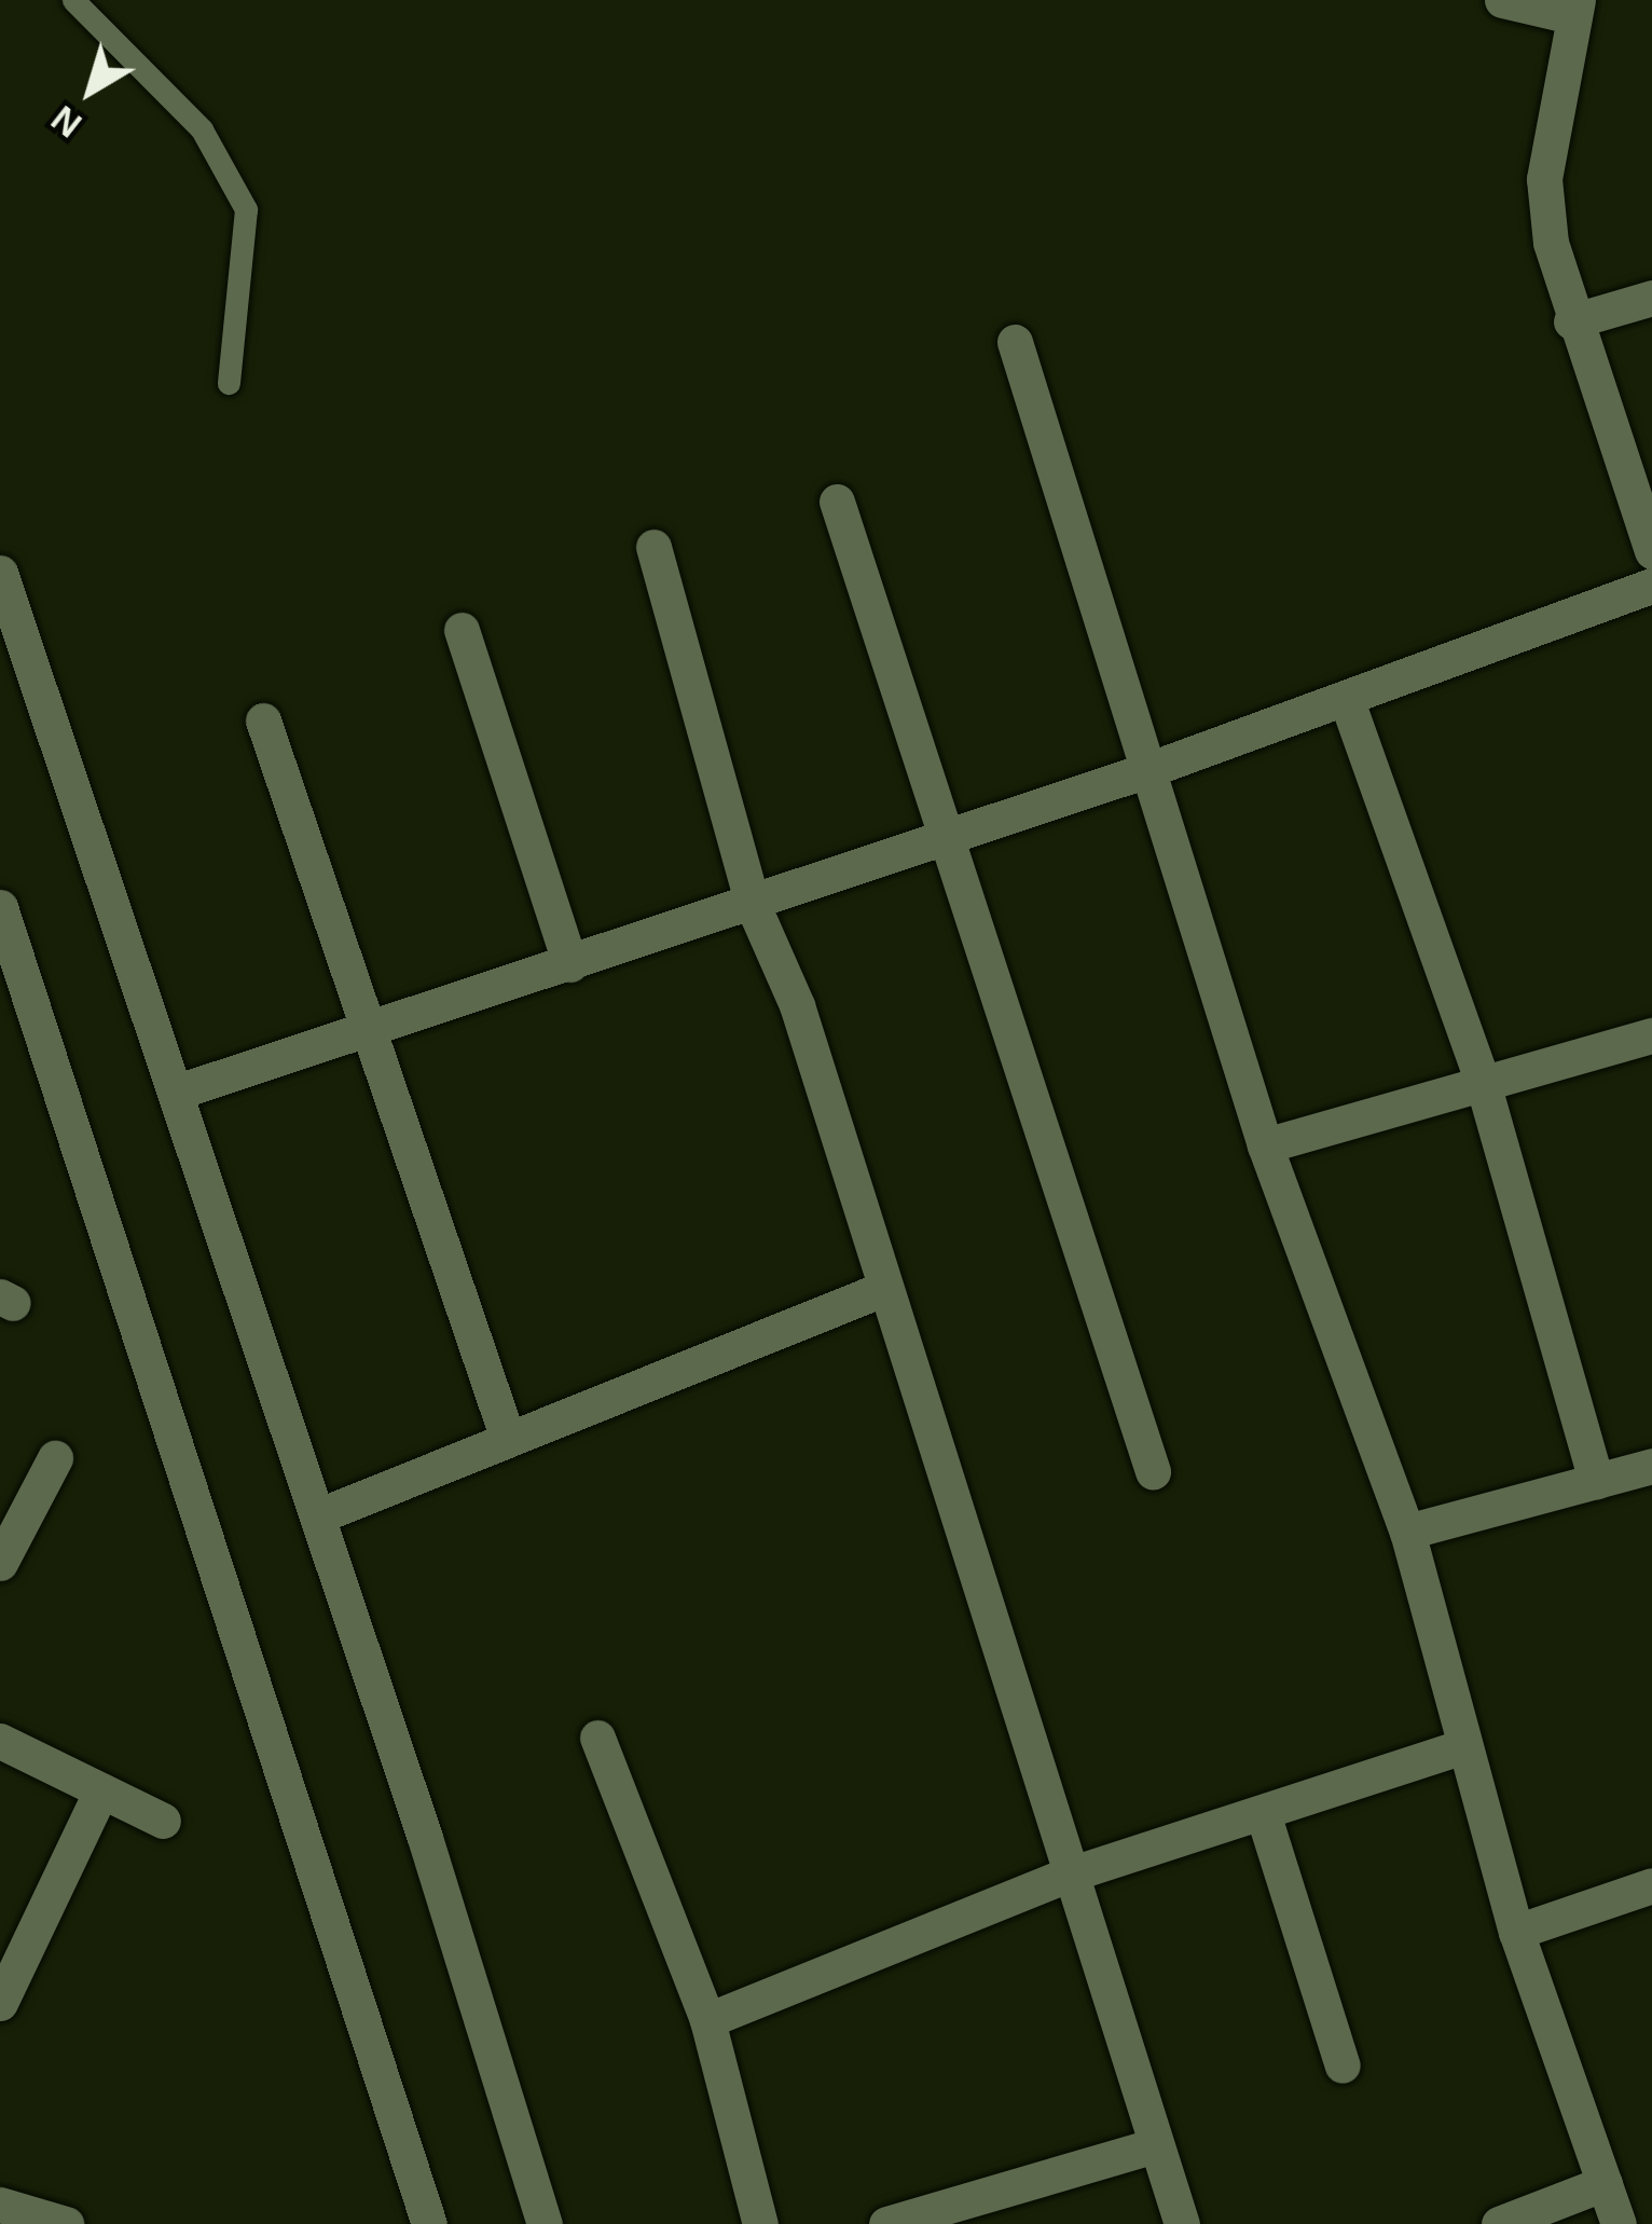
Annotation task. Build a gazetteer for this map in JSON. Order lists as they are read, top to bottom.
{
  "north": "bottom left"
}
